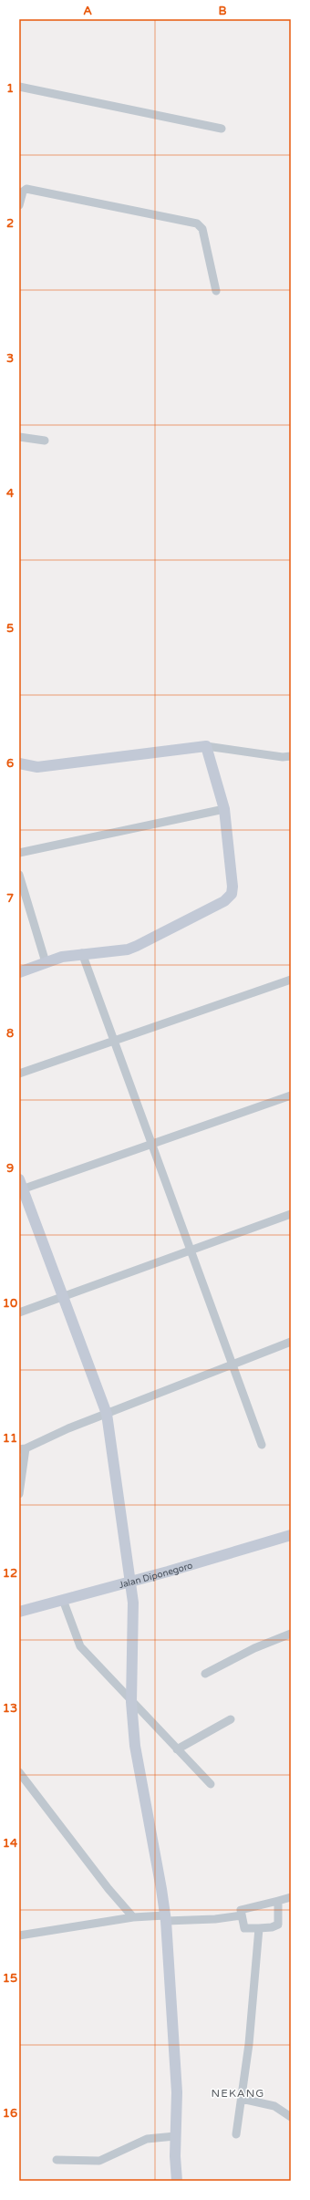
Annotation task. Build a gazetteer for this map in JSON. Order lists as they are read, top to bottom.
{
  "streets": {
    "street": ["Jalan Diponegoro"]
  },
  "districts": ["NEKANG"],
  "grid": {
    "columns": ["A", "B"],
    "rows": [
      "1",
      "2",
      "3",
      "4",
      "5",
      "6",
      "7",
      "8",
      "9",
      "10",
      "11",
      "12",
      "13",
      "14",
      "15",
      "16"
    ]
  }
}
